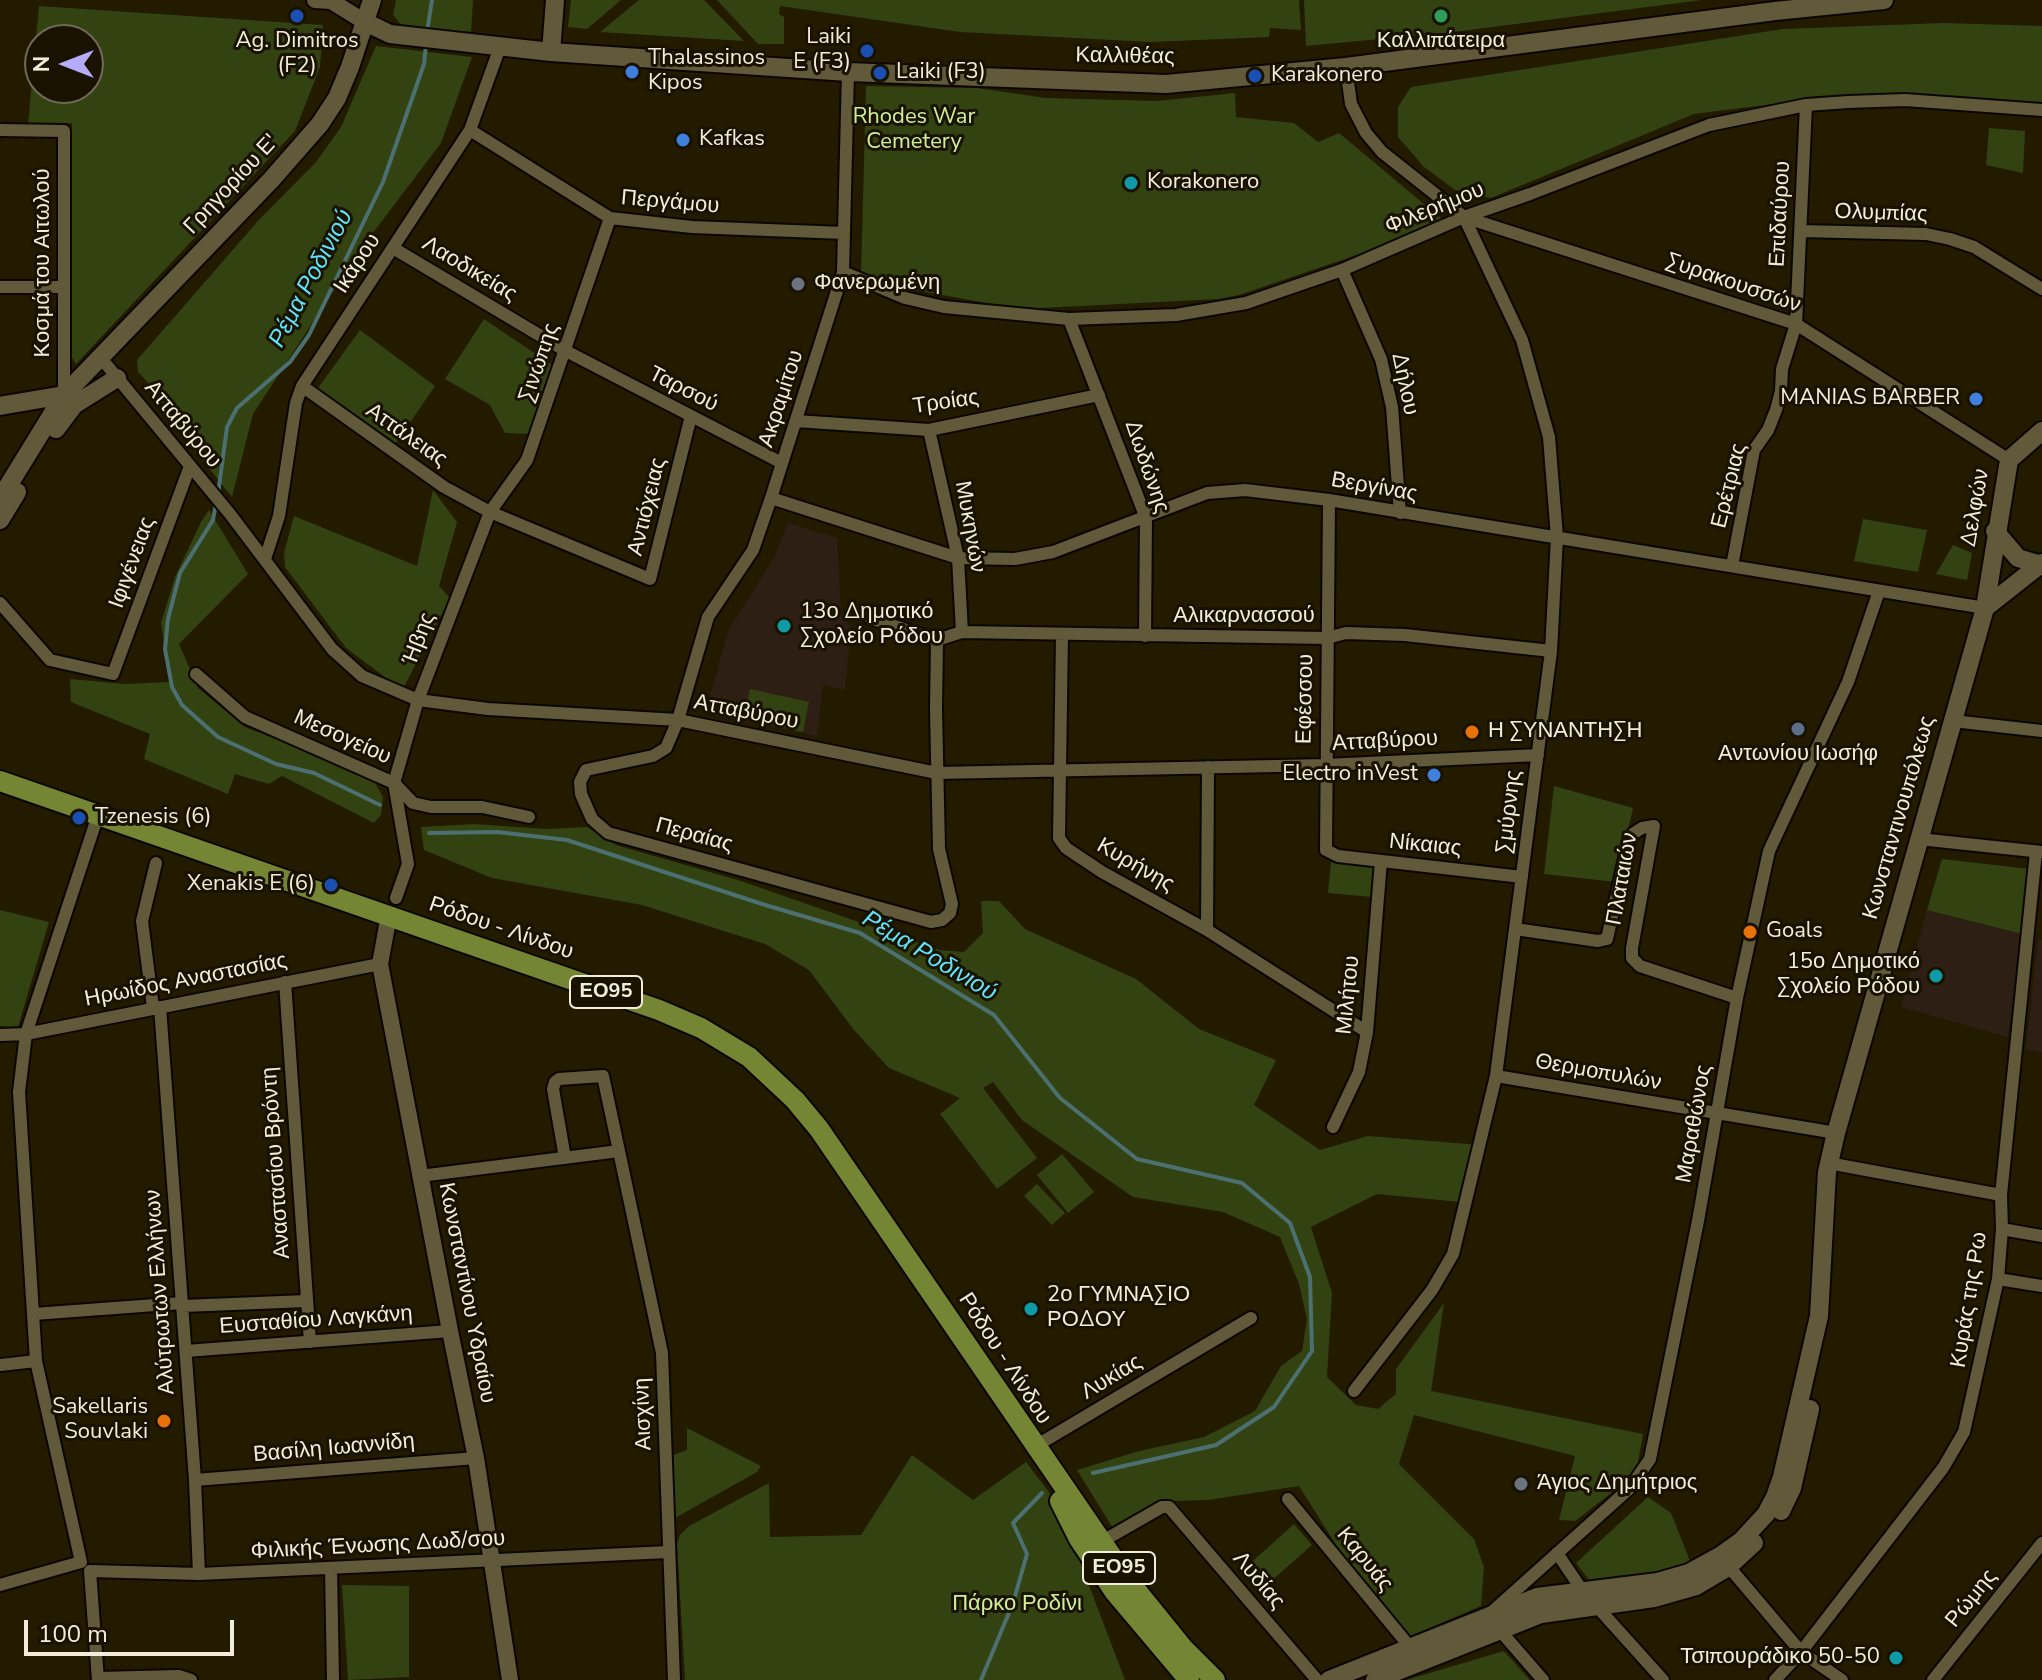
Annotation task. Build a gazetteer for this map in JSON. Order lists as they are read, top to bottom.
{
  "streets": {
    "main road": [
      "Καλλιθέας",
      "Γρηγορίου Ε'",
      "Δελφών",
      "Κωνσταντινουπόλεως",
      "Ρόδου - Λίνδου",
      "ΕΟ95"
    ],
    "street": [
      "Περγάμου",
      "Φιλερήμου",
      "Επιδαύρου",
      "Ολυμπίας",
      "Κοσμά του Αιτωλού",
      "Ικάρου",
      "Λαοδικείας",
      "Συρακουσσών",
      "Σινώπης",
      "Δήλου",
      "Ταρσού",
      "Ακραμίτου",
      "Τροίας",
      "Ατταβύρου",
      "Αττάλειας",
      "Δωδώνης",
      "Ερέτριας",
      "Βεργίνας",
      "Αντιόχειας",
      "Μυκηνών",
      "Ιφιγένειας",
      "Αλικαρνασσού",
      "Ήβης",
      "Εφέσσου",
      "Μεσογείου",
      "Σμύρνης",
      "Περαίας",
      "Νίκαιας",
      "Κυρήνης",
      "Πλαταιών",
      "Ηρωίδος Αναστασίας",
      "Μιλήτου",
      "Θερμοπυλών",
      "Μαραθώνος",
      "Αναστασίου Βρόντη",
      "Αλύτρωτων Ελλήνων",
      "Κωνσταντίνου Υδραίου",
      "Κυράς της Ρω",
      "Ευσταθίου Λαγκάνη",
      "Λυκίας",
      "Αισχίνη",
      "Βασίλη Ιωαννίδη",
      "Φιλικής Ένωσης Δωδ/σου",
      "Καρυάς",
      "Λυδίας",
      "Ρώμης"
    ]
  },
  "crossings": [
    ["Καλλιθέας", "Γρηγορίου Ε'"],
    ["Καλλιθέας", "Ικάρου"],
    ["Καλλιθέας", "Ακραμίτου"],
    ["Γρηγορίου Ε'", "Κοσμά του Αιτωλού"],
    ["Γρηγορίου Ε'", "Ατταβύρου"],
    ["Περγάμου", "Ικάρου"],
    ["Περγάμου", "Σινώπης"],
    ["Περγάμου", "Ακραμίτου"],
    ["Φιλερήμου", "Επιδαύρου"],
    ["Φιλερήμου", "Συρακουσσών"],
    ["Φιλερήμου", "Δήλου"],
    ["Φιλερήμου", "Ακραμίτου"],
    ["Φιλερήμου", "Δωδώνης"],
    ["Φιλερήμου", "Σμύρνης"],
    ["Επιδαύρου", "Ολυμπίας"],
    ["Επιδαύρου", "Συρακουσσών"],
    ["Επιδαύρου", "Ερέτριας"],
    ["Ικάρου", "Λαοδικείας"],
    ["Ικάρου", "Ατταβύρου"],
    ["Ικάρου", "Αττάλειας"],
    ["Λαοδικείας", "Σινώπης"],
    ["Λαοδικείας", "Ταρσού"],
    ["Συρακουσσών", "Ερέτριας"],
    ["Συρακουσσών", "Δελφών"],
    ["Συρακουσσών", "Σμύρνης"],
    ["Σινώπης", "Ταρσού"],
    ["Σινώπης", "Αττάλειας"],
    ["Σινώπης", "Αντιόχειας"],
    ["Σινώπης", "Ήβης"],
    ["Δήλου", "Βεργίνας"],
    ["Ταρσού", "Ακραμίτου"],
    ["Ταρσού", "Αντιόχειας"],
    ["Ακραμίτου", "Τροίας"],
    ["Ακραμίτου", "Ατταβύρου"],
    ["Ακραμίτου", "Βεργίνας"],
    ["Ακραμίτου", "Περαίας"],
    ["Τροίας", "Δωδώνης"],
    ["Τροίας", "Μυκηνών"],
    ["Ατταβύρου", "Ιφιγένειας"],
    ["Ατταβύρου", "Ήβης"],
    ["Ατταβύρου", "Εφέσσου"],
    ["Ατταβύρου", "Σμύρνης"],
    ["Ατταβύρου", "Περαίας"],
    ["Ατταβύρου", "Κυρήνης"],
    ["Αττάλειας", "Αντιόχειας"],
    ["Αττάλειας", "Ήβης"],
    ["Δωδώνης", "Βεργίνας"],
    ["Δωδώνης", "Αλικαρνασσού"],
    ["Ερέτριας", "Βεργίνας"],
    ["Βεργίνας", "Δελφών"],
    ["Βεργίνας", "Μυκηνών"],
    ["Βεργίνας", "Εφέσσου"],
    ["Βεργίνας", "Σμύρνης"],
    ["Βεργίνας", "Κωνσταντινουπόλεως"],
    ["Βεργίνας", "Μαραθώνος"],
    ["Αντιόχειας", "Ήβης"],
    ["Δελφών", "Κωνσταντινουπόλεως"],
    ["Μυκηνών", "Αλικαρνασσού"],
    ["Αλικαρνασσού", "Εφέσσου"],
    ["Αλικαρνασσού", "Σμύρνης"],
    ["Αλικαρνασσού", "Κυρήνης"],
    ["Ήβης", "Μεσογείου"],
    ["Εφέσσου", "Νίκαιας"],
    ["Σμύρνης", "Νίκαιας"],
    ["Σμύρνης", "Πλαταιών"],
    ["Σμύρνης", "Θερμοπυλών"],
    ["Κωνσταντινουπόλεως", "Θερμοπυλών"],
    ["Κωνσταντινουπόλεως", "Μαραθώνος"],
    ["Νίκαιας", "Μιλήτου"],
    ["Κυρήνης", "Μιλήτου"],
    ["Πλαταιών", "Μαραθώνος"],
    ["Ρόδου - Λίνδου", "Κωνσταντίνου Υδραίου"],
    ["Ρόδου - Λίνδου", "Λυκίας"],
    ["Ρόδου - Λίνδου", "Λυδίας"],
    ["Ηρωίδος Αναστασίας", "Αναστασίου Βρόντη"],
    ["Ηρωίδος Αναστασίας", "Αλύτρωτων Ελλήνων"],
    ["Ηρωίδος Αναστασίας", "Κωνσταντίνου Υδραίου"],
    ["Θερμοπυλών", "Μαραθώνος"],
    ["Αναστασίου Βρόντη", "Ευσταθίου Λαγκάνη"],
    ["Αλύτρωτων Ελλήνων", "Ευσταθίου Λαγκάνη"],
    ["Αλύτρωτων Ελλήνων", "Βασίλη Ιωαννίδη"],
    ["Αλύτρωτων Ελλήνων", "Φιλικής Ένωσης Δωδ/σου"],
    ["Κωνσταντίνου Υδραίου", "Ευσταθίου Λαγκάνη"],
    ["Κωνσταντίνου Υδραίου", "Βασίλη Ιωαννίδη"],
    ["Κωνσταντίνου Υδραίου", "Φιλικής Ένωσης Δωδ/σου"],
    ["Αισχίνη", "Φιλικής Ένωσης Δωδ/σου"]
  ],
  "water": ["Ρέμα Ροδινιού"],
  "parks": ["Rhodes War Cemetery", "Πάρκο Ροδίνι"],
  "places": [
    "Ag. Dimitros (F2)",
    "Καλλιπάτειρα",
    "Laiki E (F3)",
    "Thalassinos Kipos",
    "Laiki (F3)",
    "Karakonero",
    "Kafkas",
    "Korakonero",
    "Φανερωμένη",
    "MANIAS BARBER",
    "13ο Δημοτικό Σχολείο Ρόδου",
    "Αντωνίου Ιωσήφ",
    "Η ΣΥΝΑΝΤΗΣΗ",
    "Electro inVest",
    "Tzenesis (6)",
    "Xenakis E (6)",
    "Goals",
    "15ο Δημοτικό Σχολείο Ρόδου",
    "2ο ΓΥΜΝΑΣΙΟ ΡΟΔΟΥ",
    "Sakellaris Souvlaki",
    "Άγιος Δημήτριος",
    "Τσιπουράδικο 50-50"
  ],
  "scale_bar": "100 m",
  "north": "left"
}
